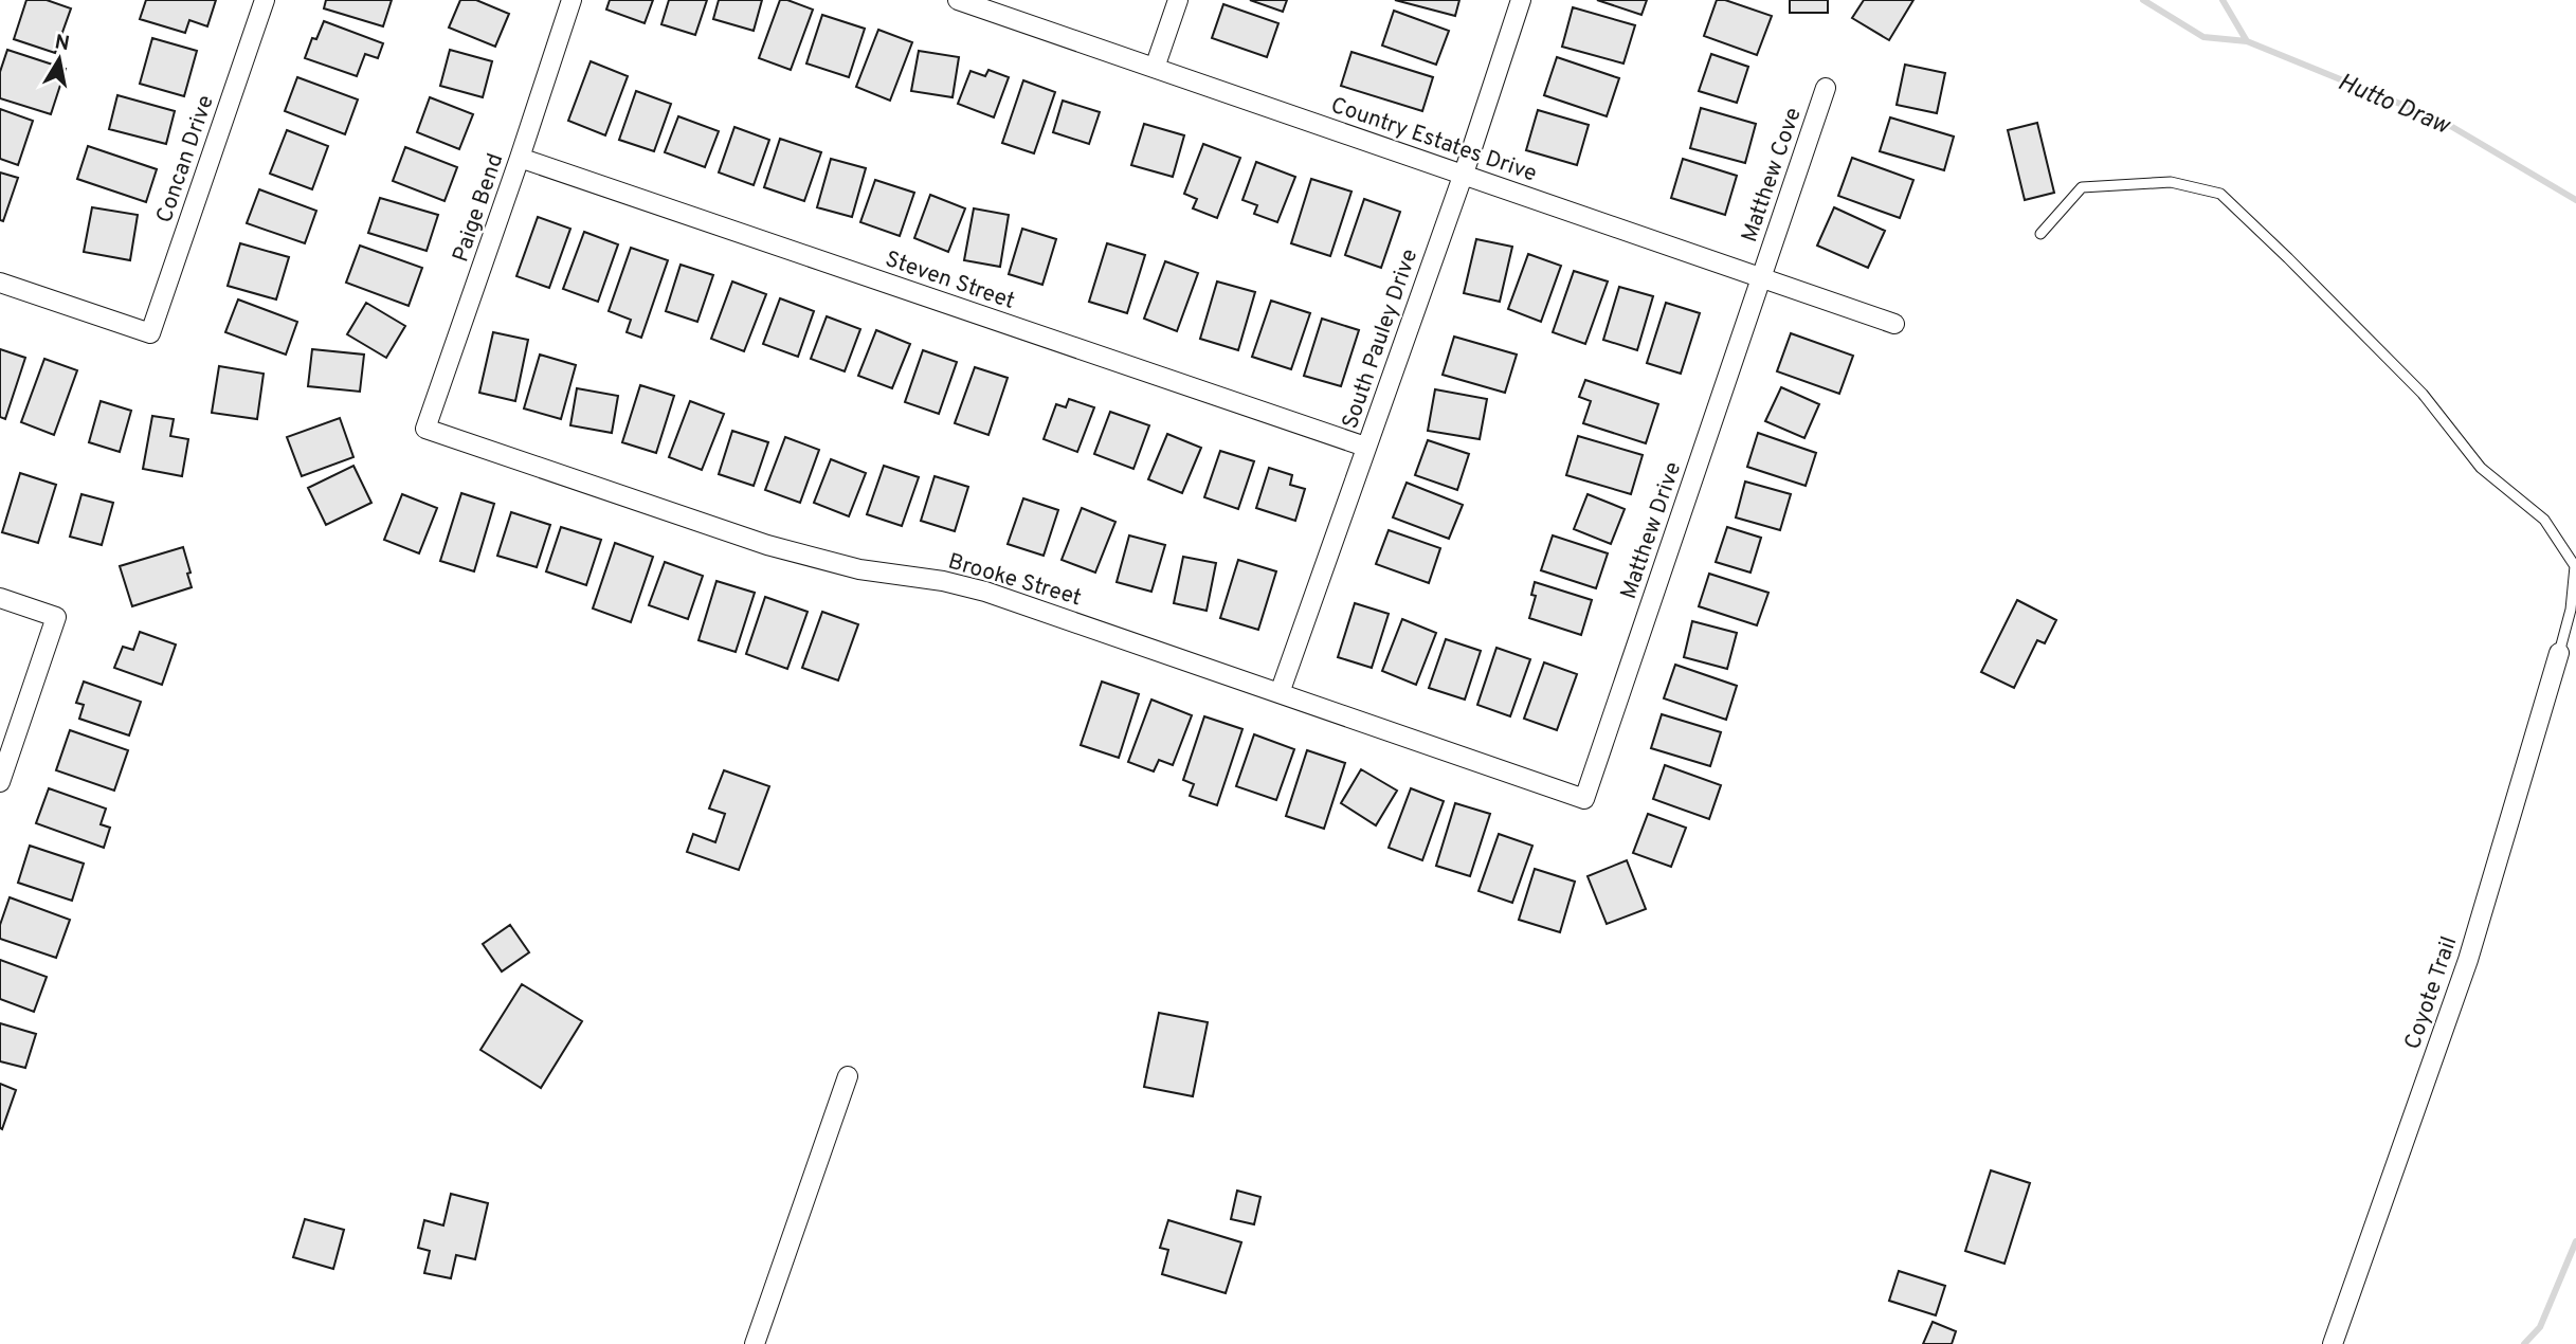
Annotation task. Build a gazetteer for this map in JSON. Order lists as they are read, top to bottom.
{
  "streets": {
    "street": [
      "Country Estates Drive",
      "Concan Drive",
      "Matthew Cove",
      "Paige Bend",
      "Steven Street",
      "South Pauley Drive",
      "Matthew Drive",
      "Brooke Street",
      "Coyote Trail"
    ]
  },
  "crossings": [
    ["Country Estates Drive", "Matthew Cove"],
    ["Country Estates Drive", "South Pauley Drive"],
    ["Country Estates Drive", "Matthew Drive"],
    ["Matthew Cove", "Matthew Drive"],
    ["Paige Bend", "Steven Street"],
    ["Paige Bend", "Brooke Street"],
    ["Steven Street", "South Pauley Drive"],
    ["South Pauley Drive", "Brooke Street"],
    ["Matthew Drive", "Brooke Street"]
  ],
  "water": ["Hutto Draw"],
  "north": "top"
}
